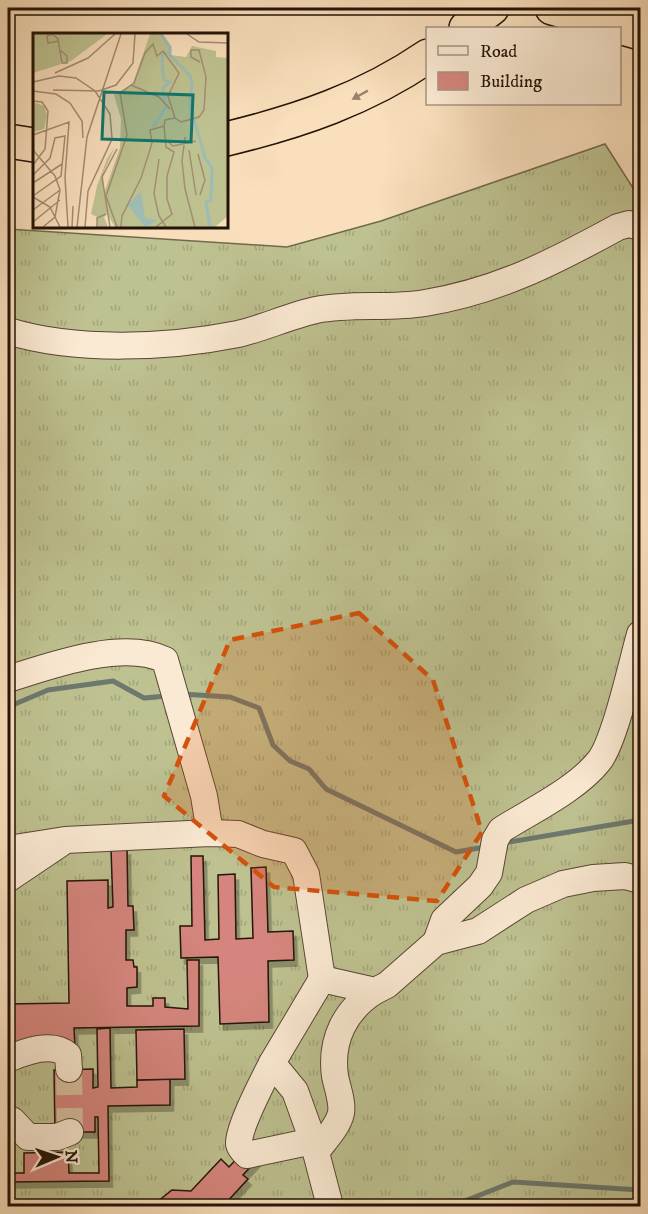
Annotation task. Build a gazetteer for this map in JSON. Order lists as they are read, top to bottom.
{
  "legend": ["Road", "Building"],
  "north": "right"
}
